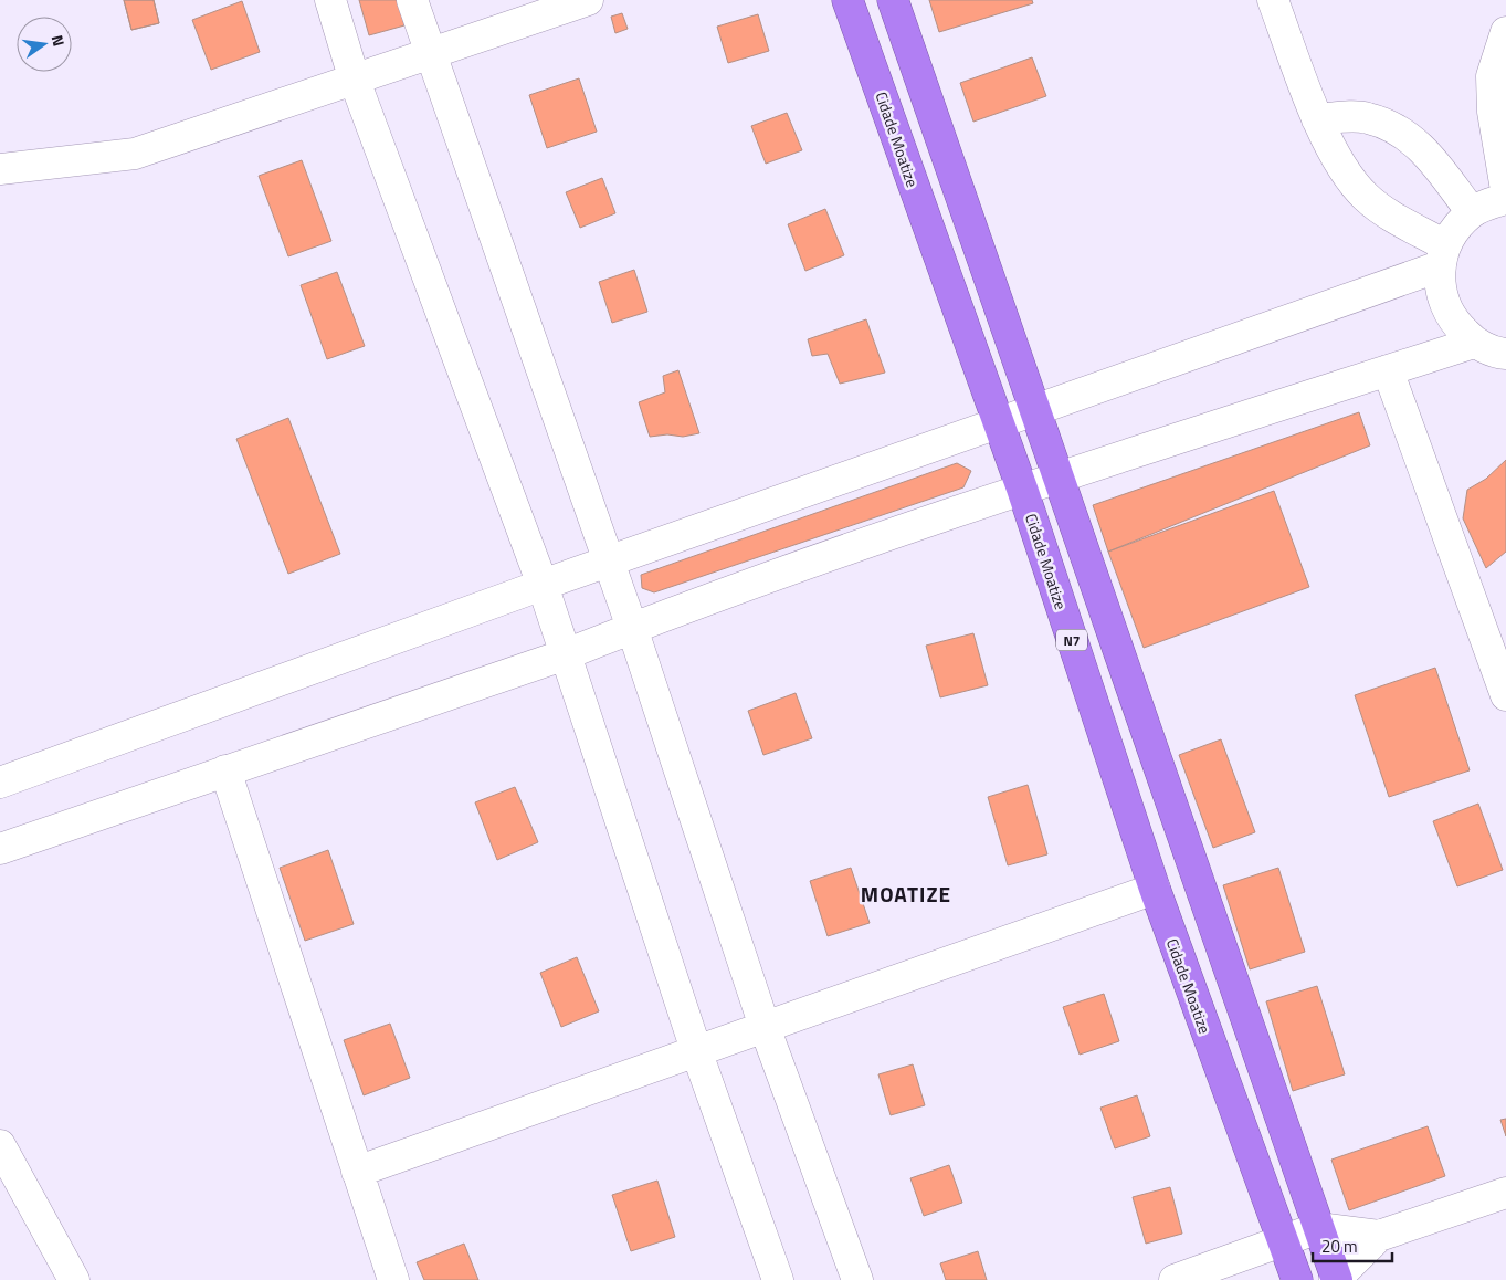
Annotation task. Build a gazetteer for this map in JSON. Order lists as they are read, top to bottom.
{
  "streets": {
    "highway": ["Cidade Moatize", "N7"]
  },
  "districts": ["MOATIZE"],
  "scale_bar": "20 m",
  "north": "right"
}
